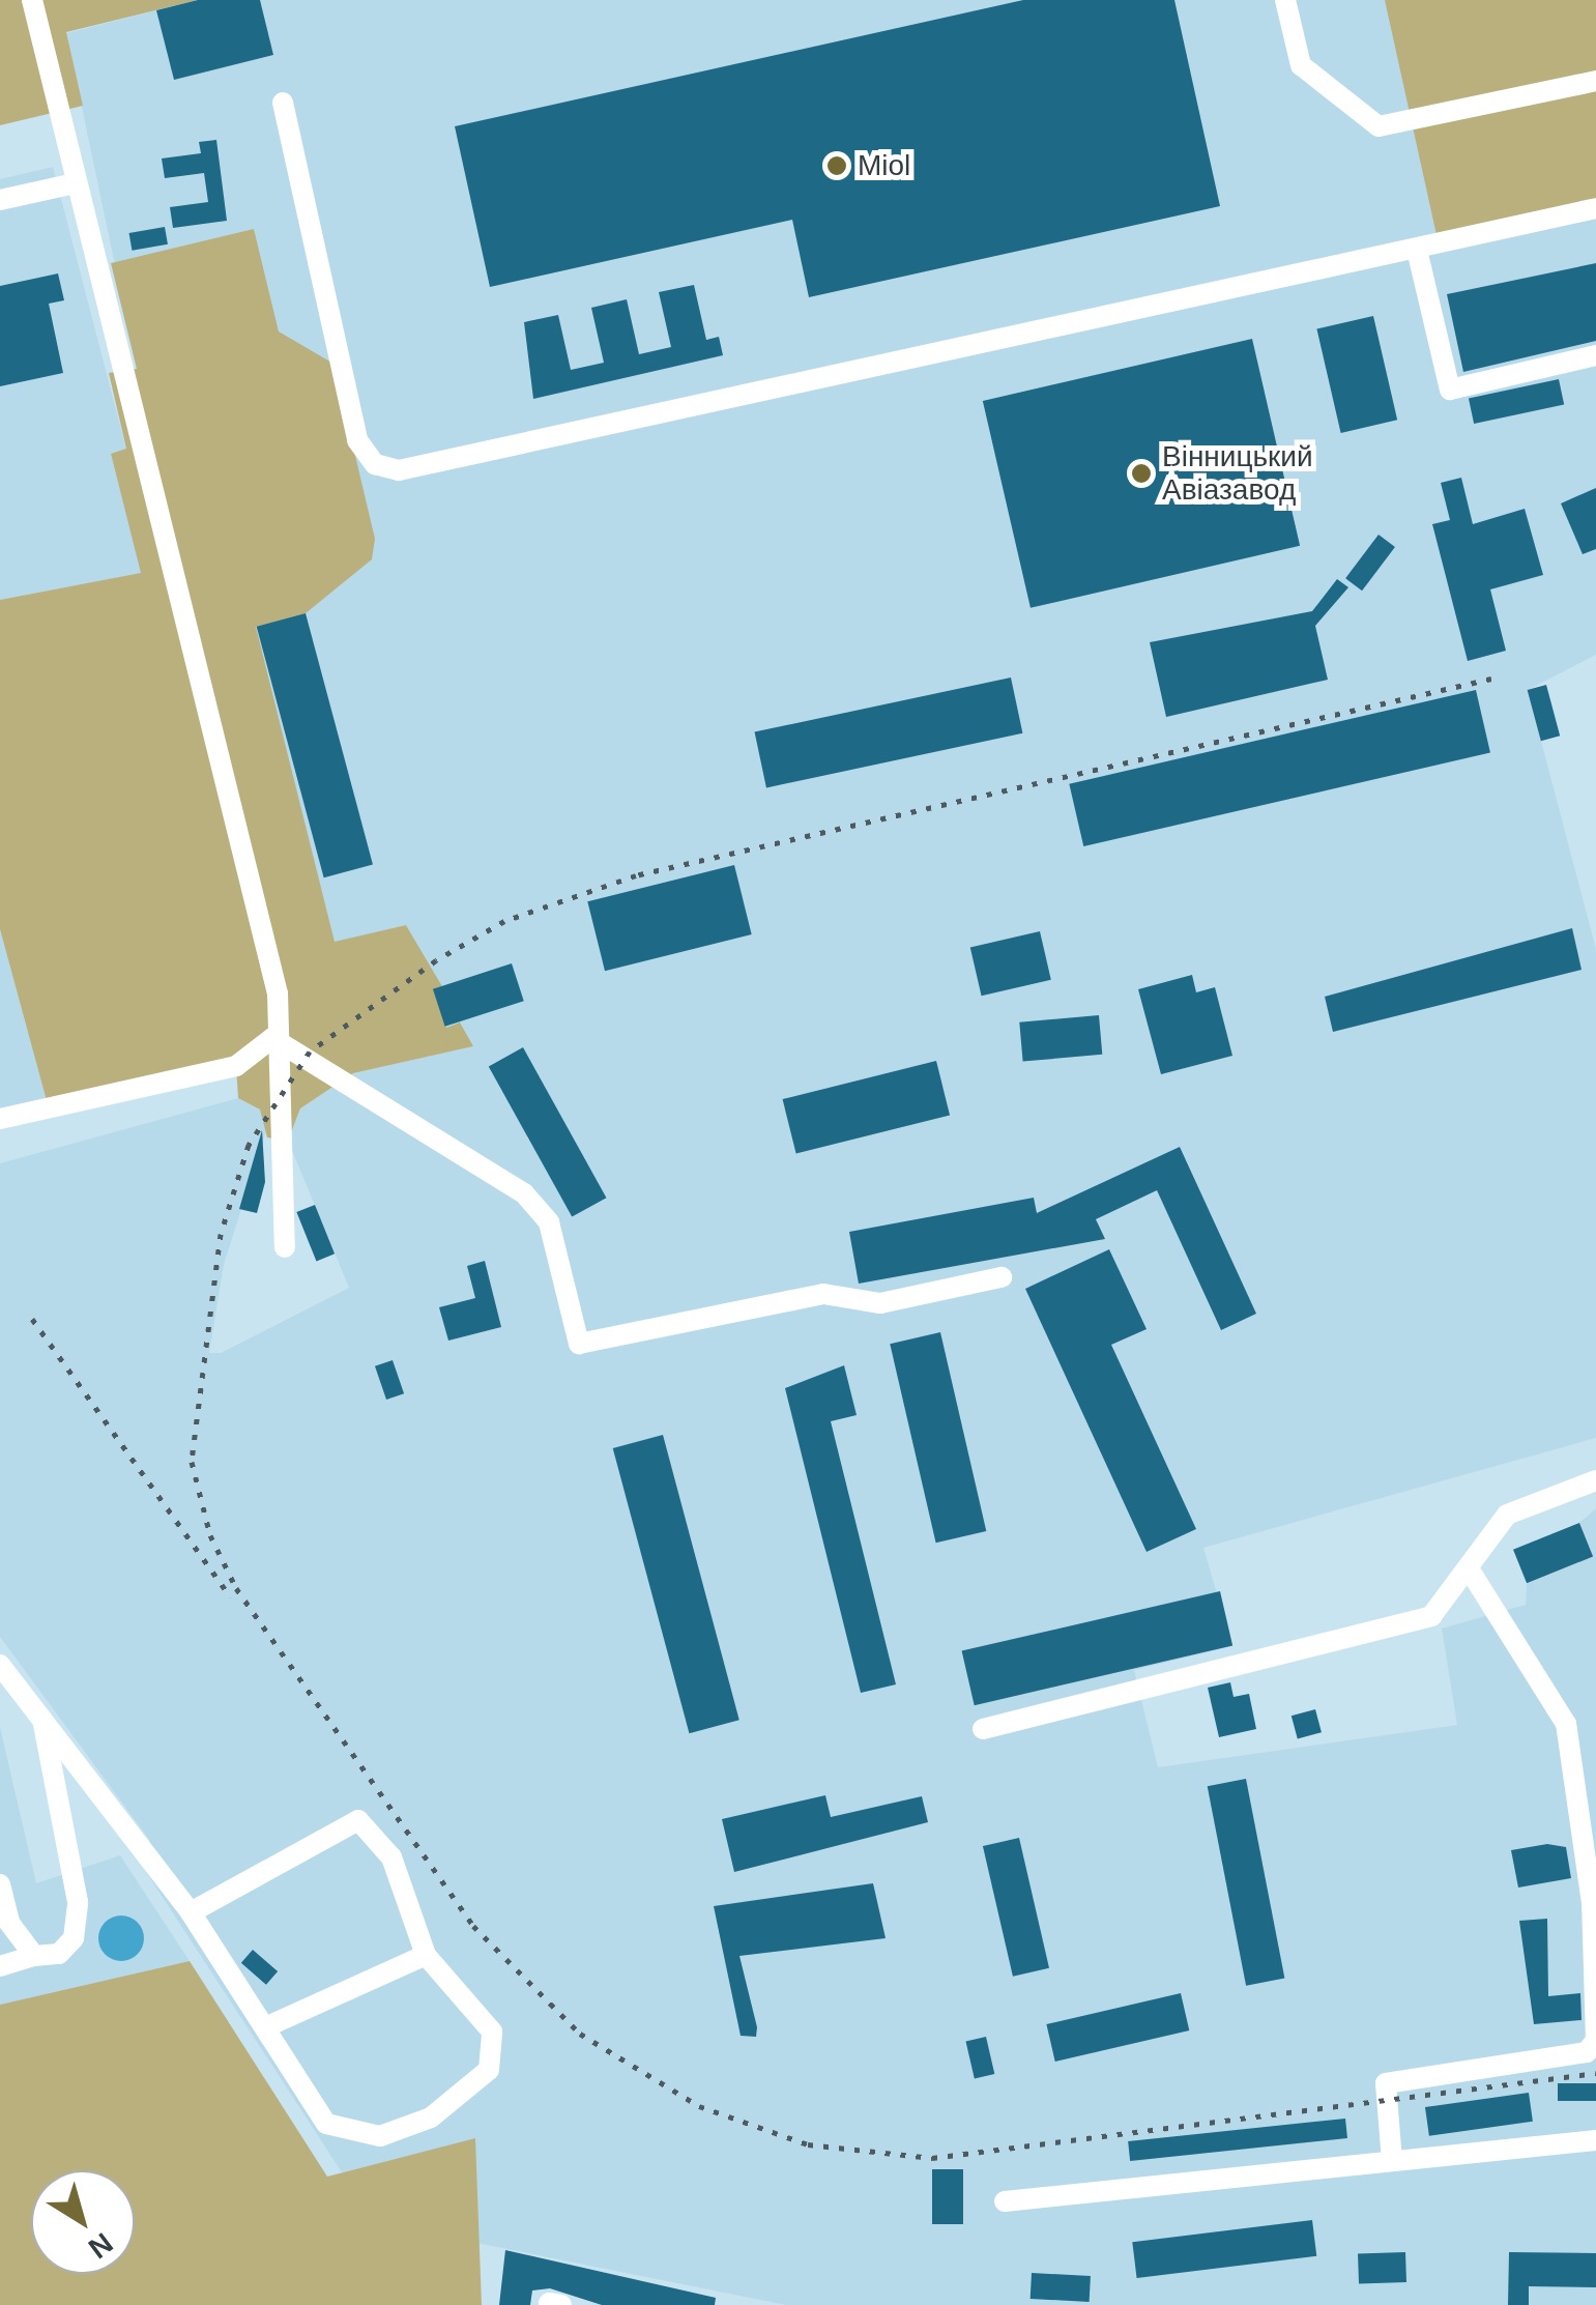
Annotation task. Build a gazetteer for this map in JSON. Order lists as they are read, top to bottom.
{
  "places": ["Miol", "Вінницький Авіазавод"],
  "north": "bottom right"
}
